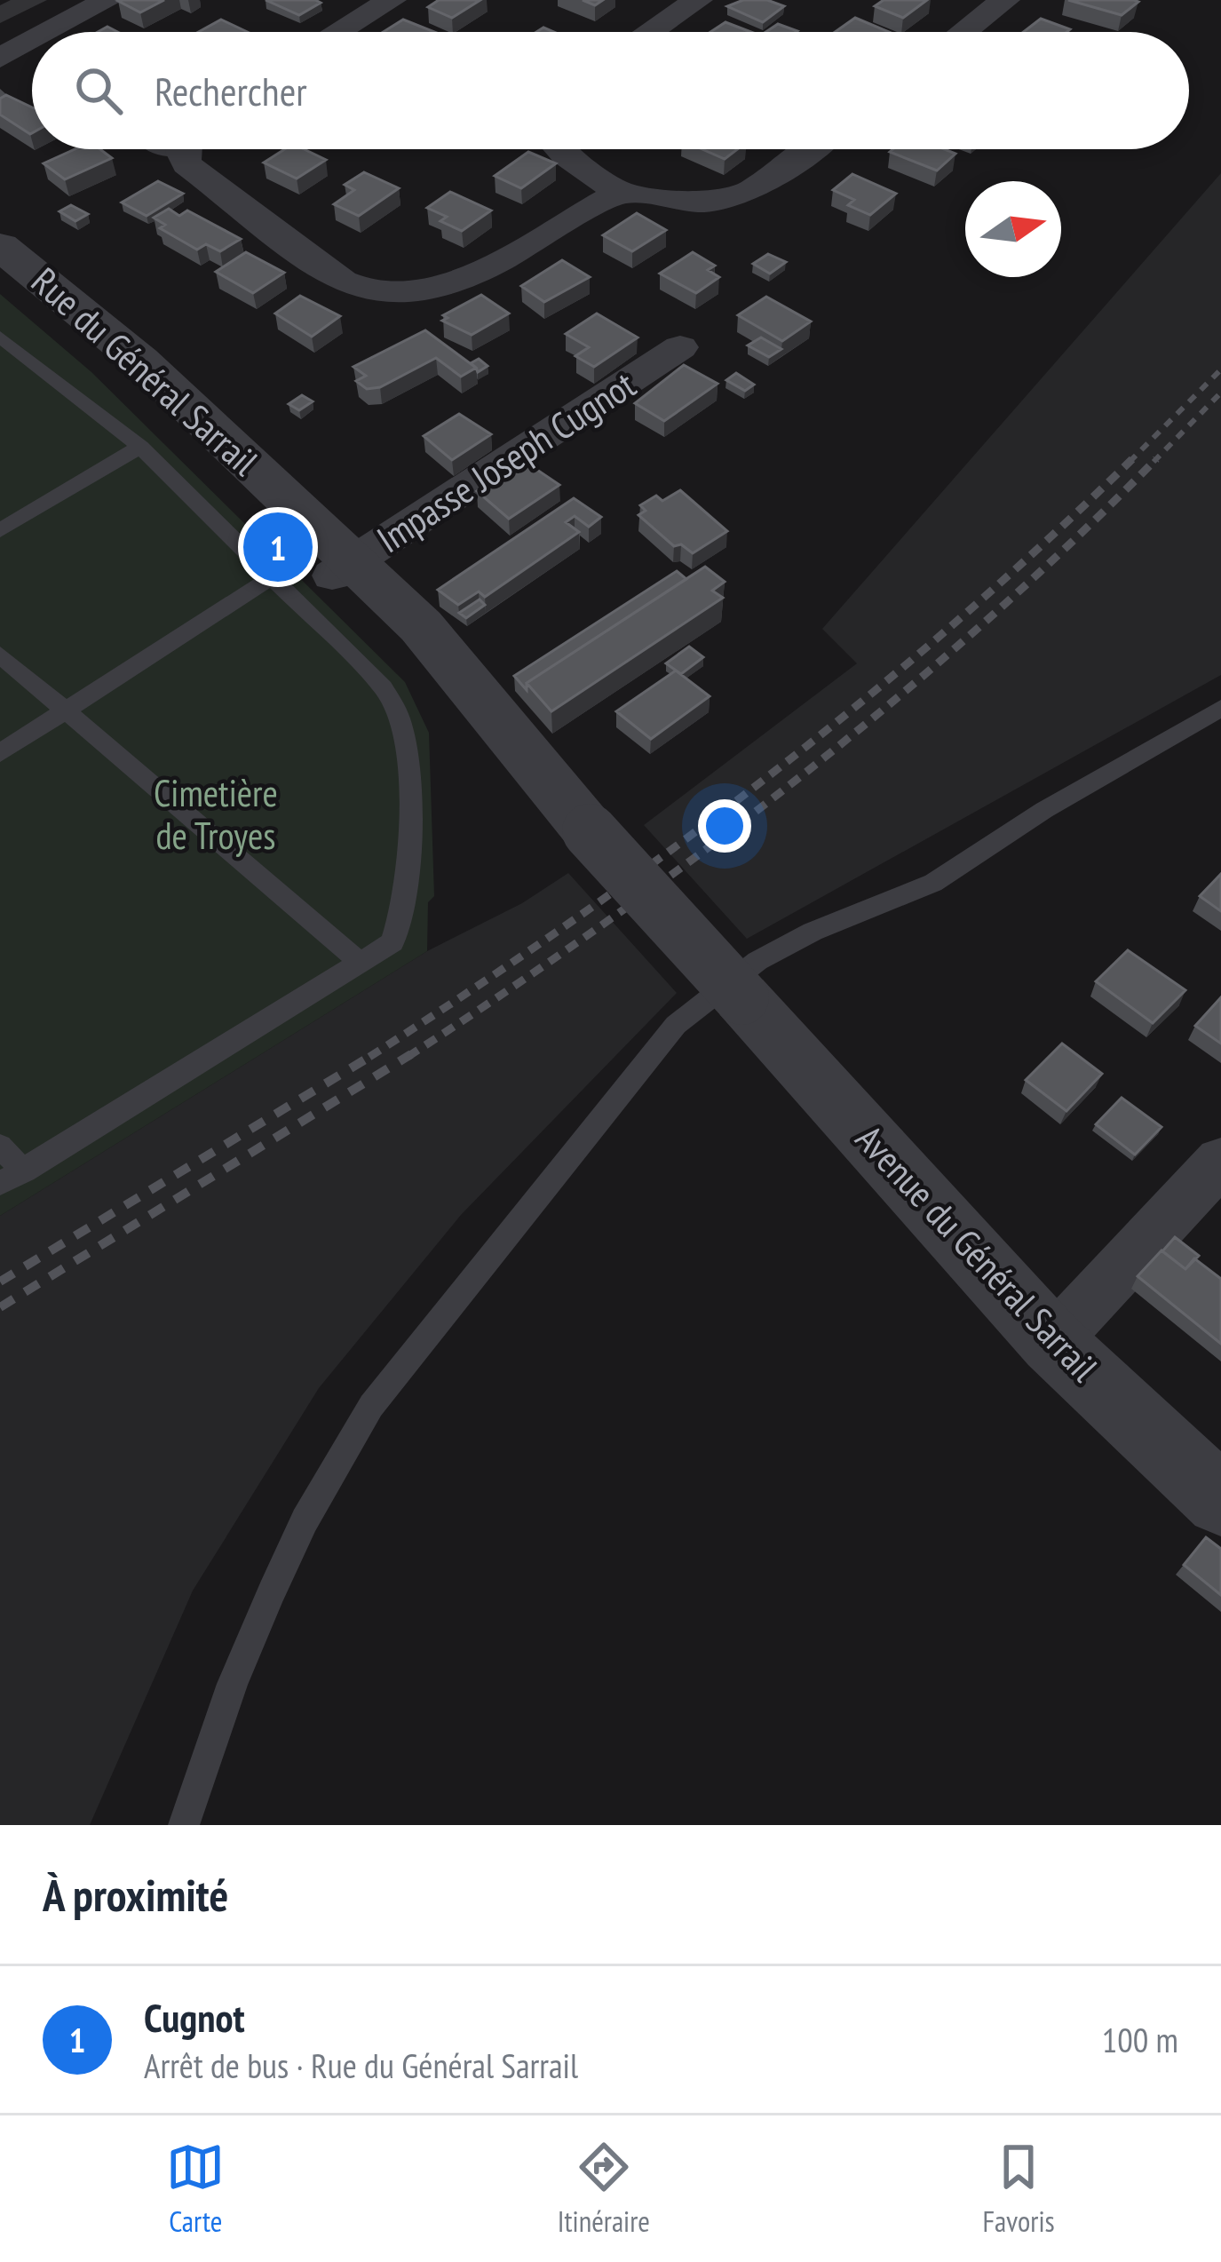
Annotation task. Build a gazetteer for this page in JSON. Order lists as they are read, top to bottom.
{
  "streets": {
    "street": ["Rue du Général Sarrail", "Impasse Joseph Cugnot", "Avenue du Général Sarrail"]
  },
  "crossings": [
    ["Rue du Général Sarrail", "Impasse Joseph Cugnot"],
    ["Rue du Général Sarrail", "Avenue du Général Sarrail"]
  ],
  "parks": ["Cimetière de Troyes"],
  "north": "right",
  "page": {
    "search": "Rechercher",
    "pins": "1",
    "heading": "À proximité",
    "list": [
      {
        "mark": "1",
        "name": "Cugnot",
        "note": "Arrêt de bus · Rue du Général Sarrail",
        "value": "100 m"
      }
    ],
    "nav": ["Carte", "Itinéraire", "Favoris"]
  }
}
